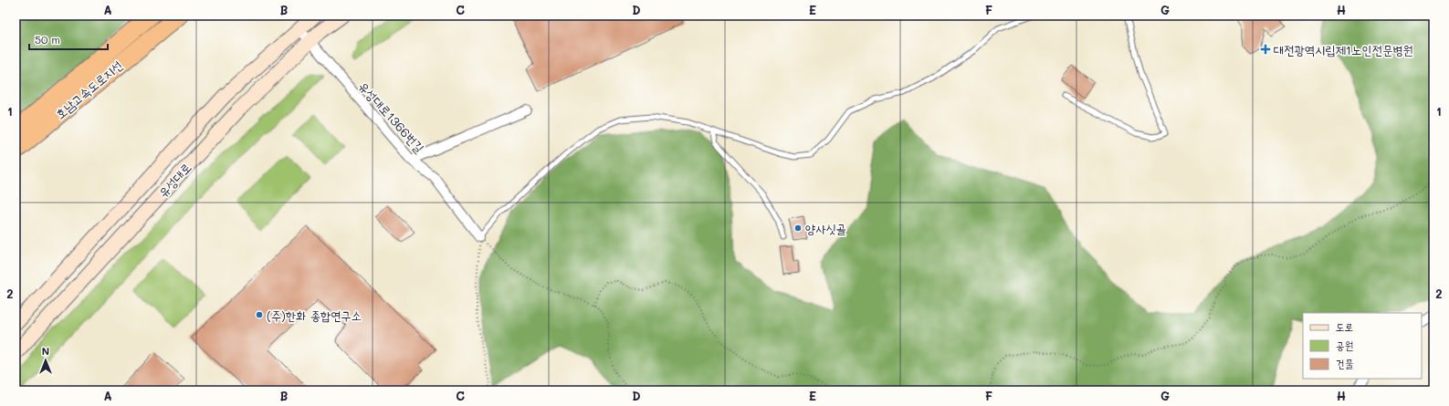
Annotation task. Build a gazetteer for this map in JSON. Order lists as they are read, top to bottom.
{
  "streets": {
    "highway": ["호남고속도로지선"],
    "main road": ["유성대로"],
    "street": ["유성대로1366번길"]
  },
  "crossings": [
    ["유성대로1366번길", "유성대로"]
  ],
  "places": {
    "health": ["대전광역시립제1노인전문병원"],
    "other": ["양사싯골", "(주)한화 종합연구소"]
  },
  "legend": ["도로", "공원", "건물"],
  "scale_bar": "50 m",
  "north": "top",
  "grid": {
    "columns": [
      "A",
      "B",
      "C",
      "D",
      "E",
      "F",
      "G",
      "H"
    ],
    "rows": ["1", "2"]
  }
}
